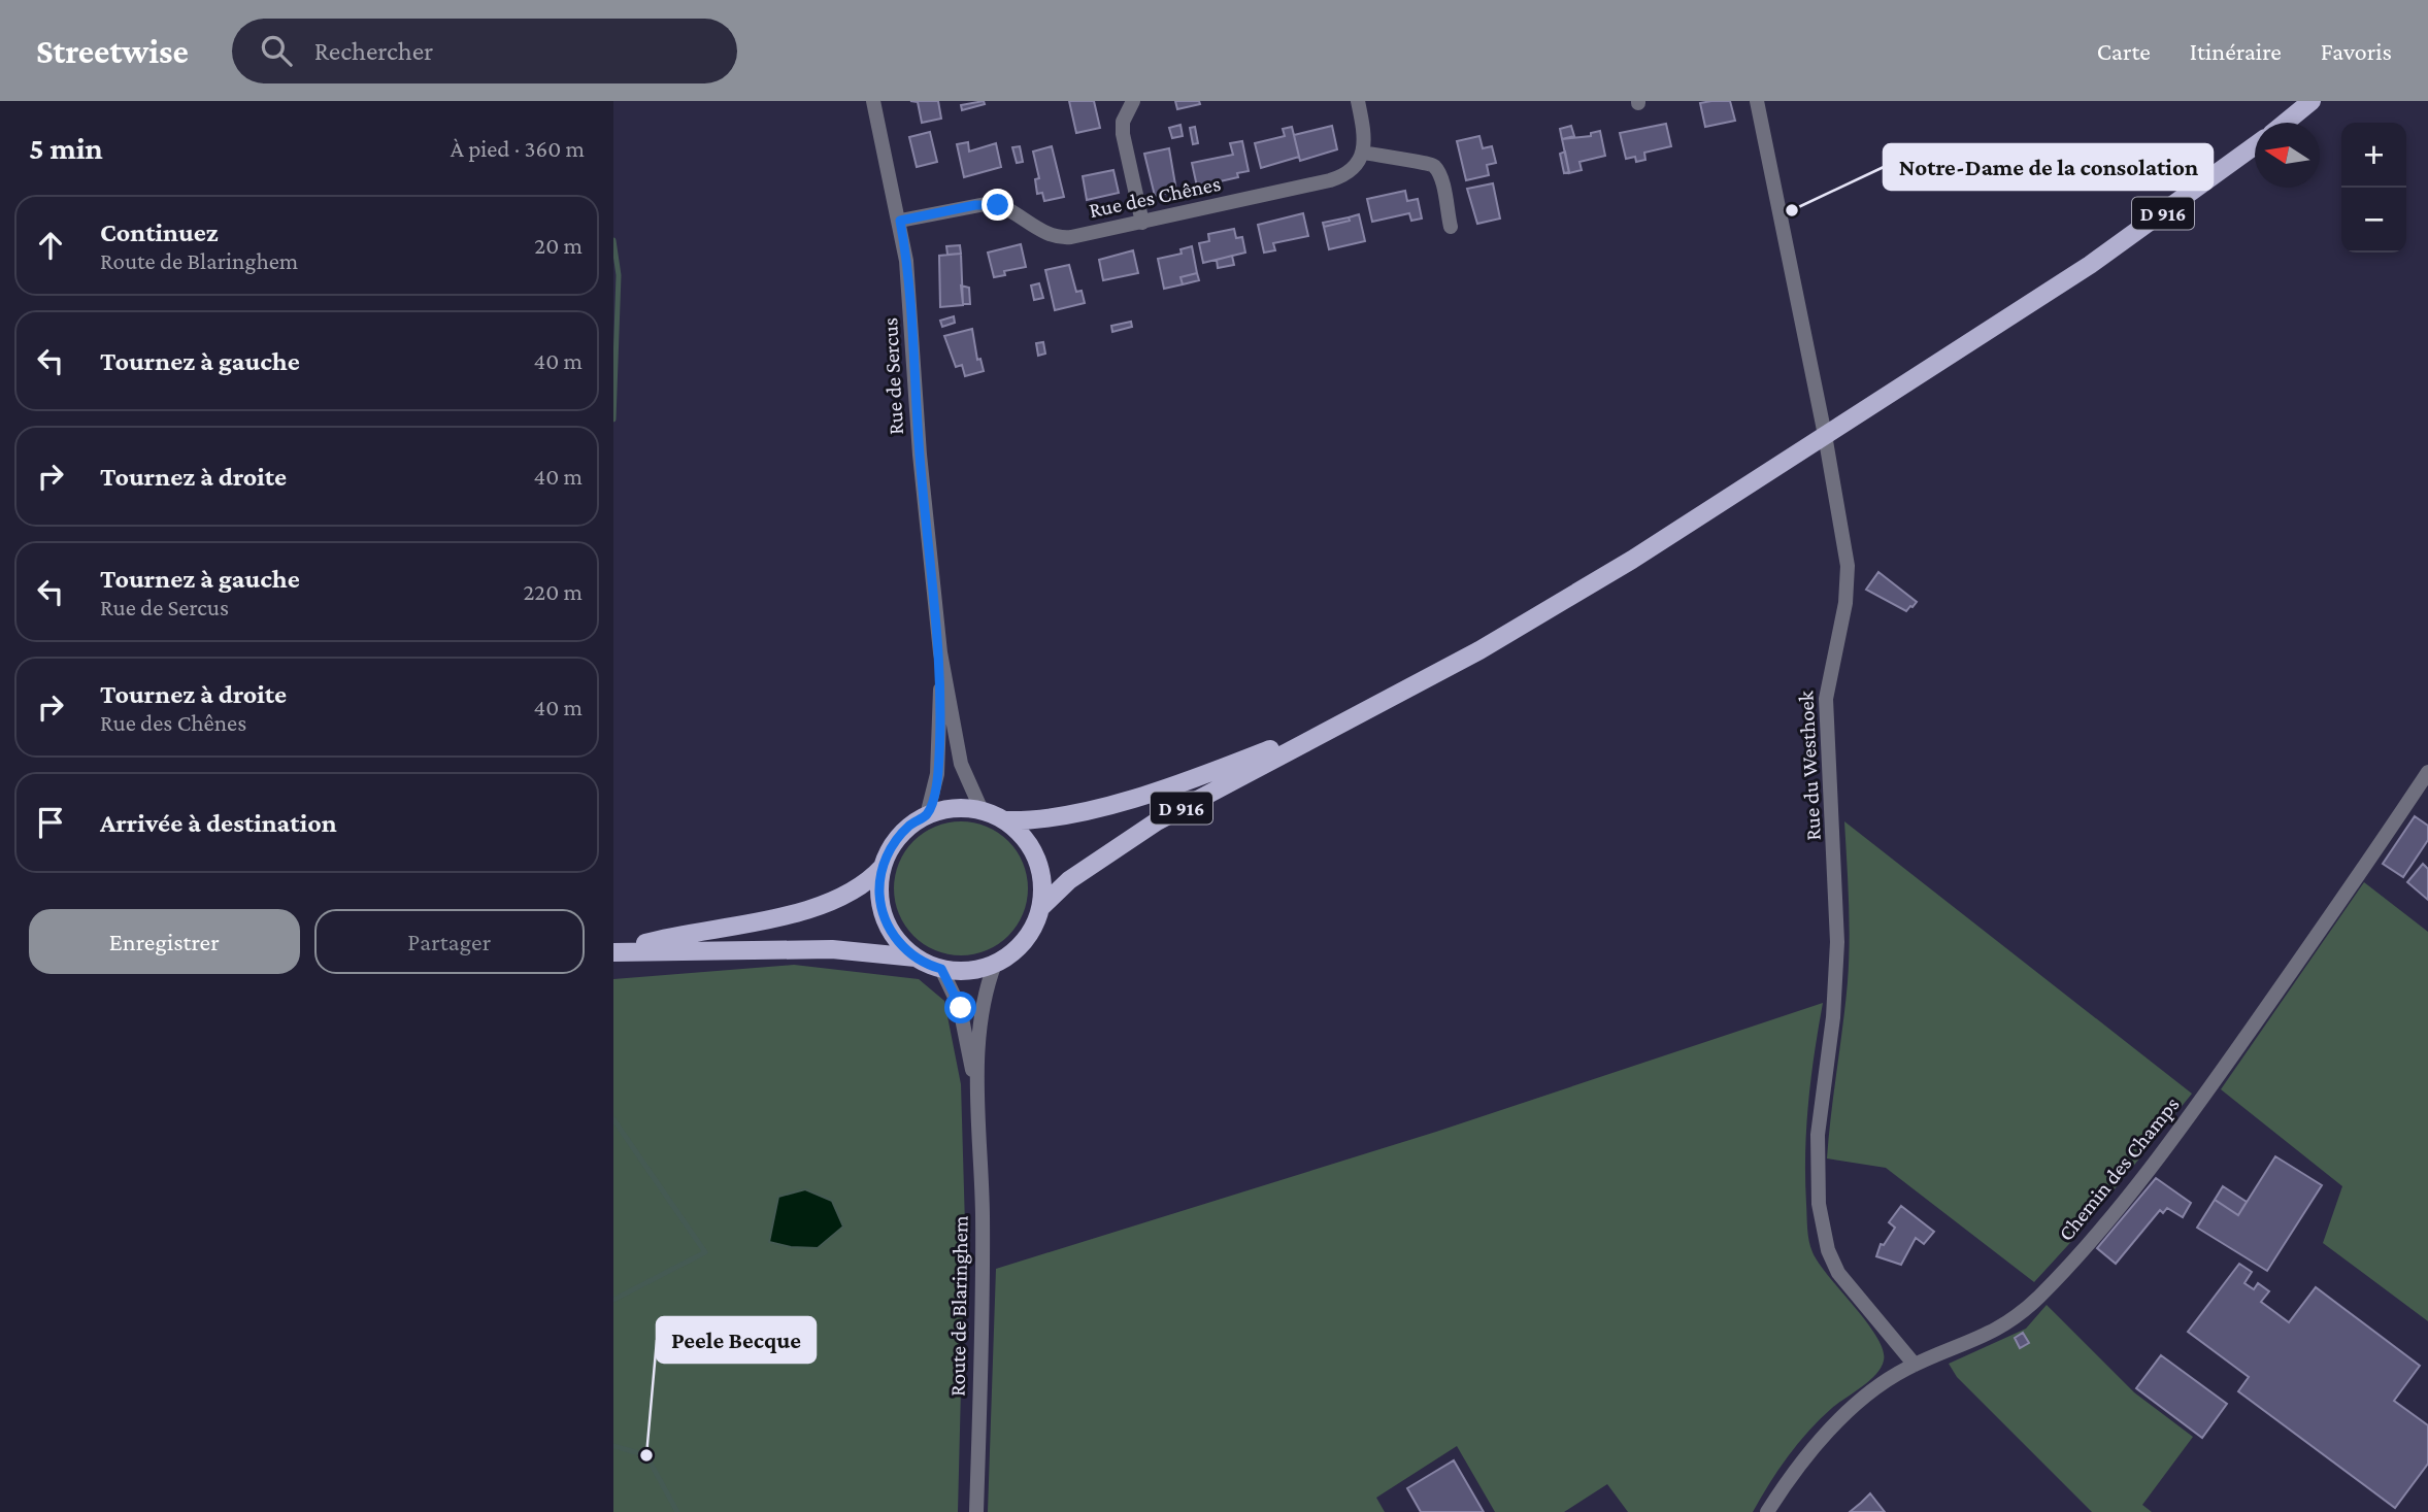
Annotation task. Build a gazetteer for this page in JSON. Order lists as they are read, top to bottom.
{
  "streets": {
    "main road": ["D 916"],
    "street": [
      "Rue des Chênes",
      "Rue de Sercus",
      "Rue du Westhoek",
      "Chemin des Champs",
      "Route de Blaringhem"
    ]
  },
  "crossings": [
    ["Rue des Chênes", "Rue de Sercus"],
    ["D 916", "Rue de Sercus"],
    ["D 916", "Rue du Westhoek"],
    ["D 916", "Route de Blaringhem"],
    ["Rue de Sercus", "Route de Blaringhem"],
    ["Rue du Westhoek", "Chemin des Champs"]
  ],
  "places": ["Notre-Dame de la consolation", "Peele Becque"],
  "north": "left",
  "page": {
    "header": "Streetwise",
    "search": "Rechercher",
    "nav": ["Carte", "Itinéraire", "Favoris"],
    "heading": ["5 min", "À pied · 360 m"],
    "map_buttons": ["+", "−"],
    "list": [
      ["Continuez", "Route de Blaringhem", "20 m"],
      ["Tournez à gauche", "40 m"],
      ["Tournez à droite", "40 m"],
      ["Tournez à gauche", "Rue de Sercus", "220 m"],
      ["Tournez à droite", "Rue des Chênes", "40 m"],
      "Arrivée à destination"
    ],
    "buttons": ["Enregistrer", "Partager"]
  }
}
